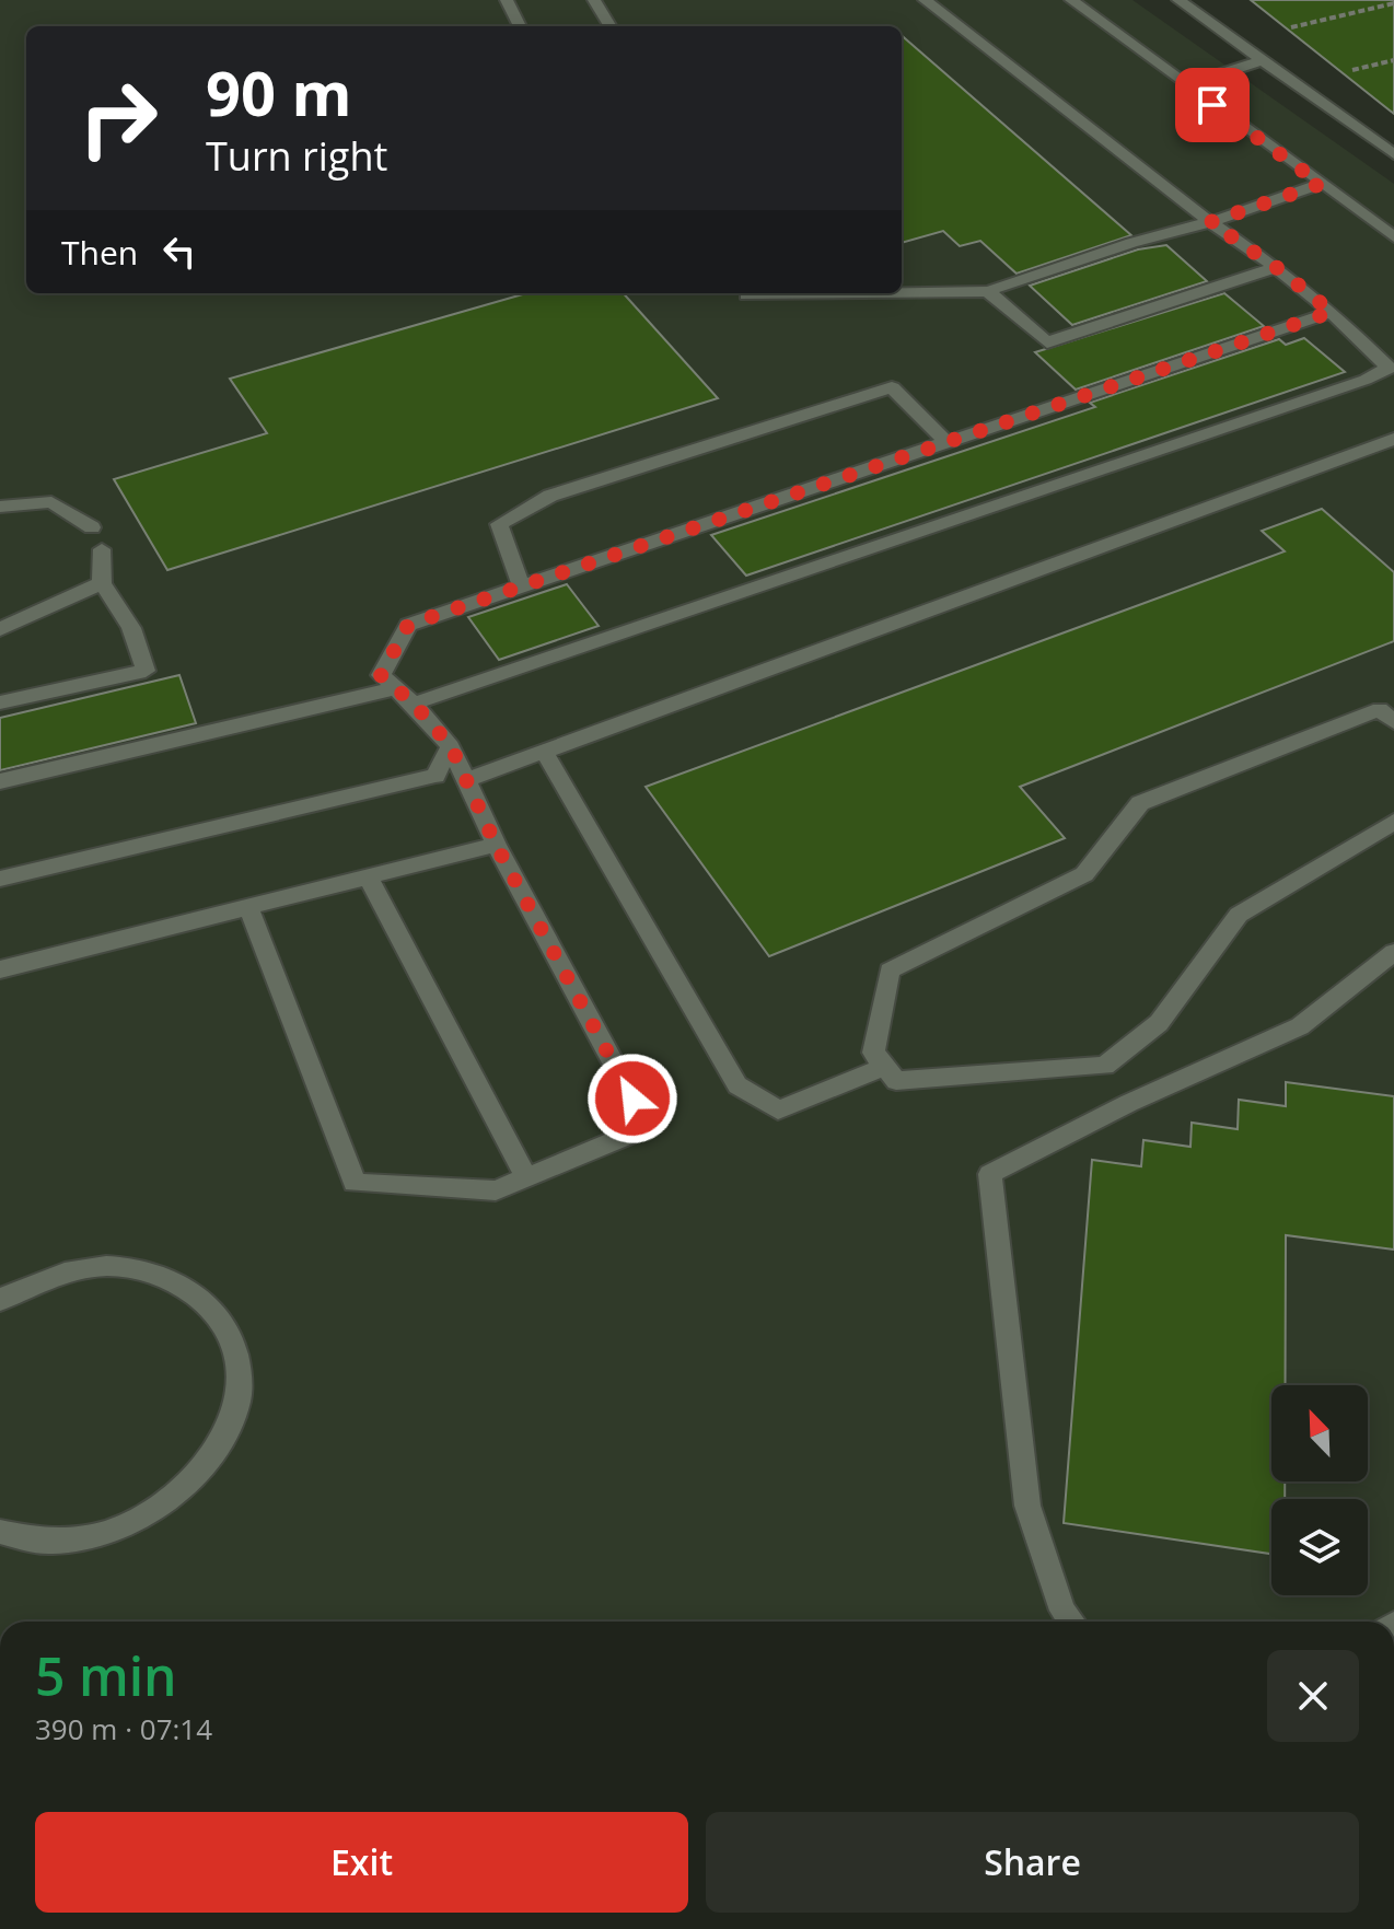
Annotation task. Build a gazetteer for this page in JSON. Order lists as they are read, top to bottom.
{
  "north": "top left",
  "page": {
    "turn": ["90 m", "Turn right"],
    "then": "Then",
    "heading": ["5 min", "390 m · 07:14"],
    "buttons": ["Exit", "Share"]
  }
}
